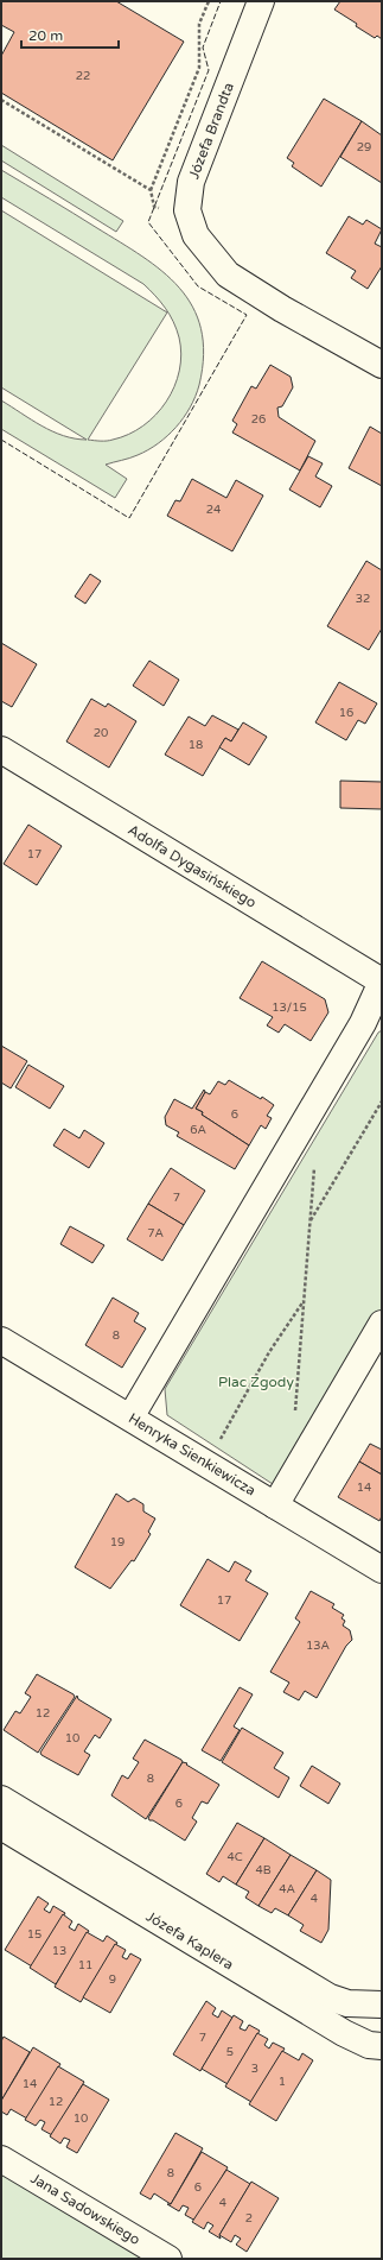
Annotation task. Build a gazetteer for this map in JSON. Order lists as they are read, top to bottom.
{
  "streets": {
    "street": [
      "Józefa Brandta",
      "Adolfa Dygasińskiego",
      "Henryka Sienkiewicza",
      "Józefa Kaplera",
      "Jana Sadowskiego"
    ]
  },
  "parks": ["Plac Zgody"],
  "house_numbers": [
    "22",
    "29",
    "26",
    "24",
    "32",
    "16",
    "20",
    "18",
    "17",
    "13/15",
    "6",
    "6A",
    "7",
    "7A",
    "8",
    "14",
    "19",
    "17",
    "13A",
    "12",
    "10",
    "8",
    "6",
    "4C",
    "4B",
    "4A",
    "4",
    "15",
    "13",
    "11",
    "9",
    "7",
    "5",
    "3",
    "1",
    "14",
    "12",
    "10",
    "8",
    "6",
    "4",
    "2"
  ],
  "scale_bar": "20 m"
}
